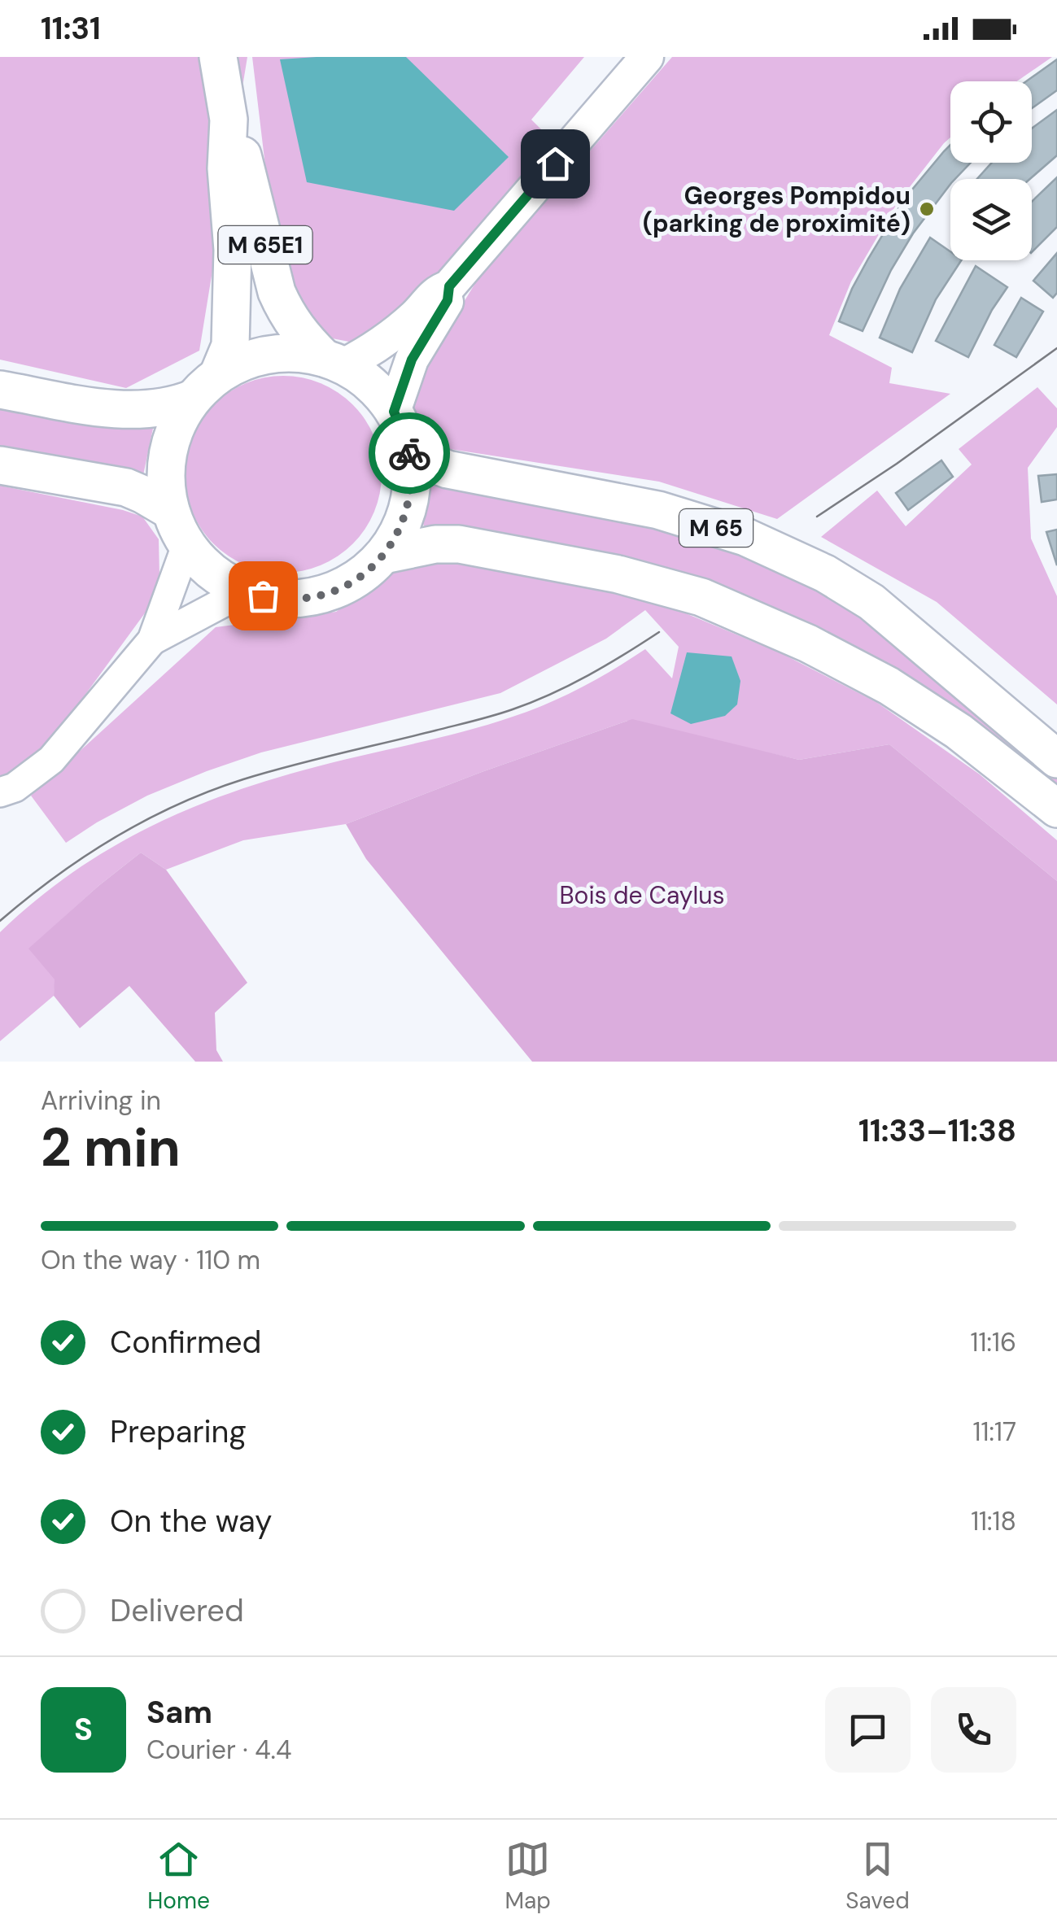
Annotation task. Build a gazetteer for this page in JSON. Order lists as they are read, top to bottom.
{
  "streets": {
    "main road": ["M 65E1", "M 65"]
  },
  "crossings": [
    ["M 65E1", "M 65"]
  ],
  "parks": ["Bois de Caylus"],
  "places": ["Georges Pompidou (parking de proximité)"],
  "page": {
    "status": "11:31",
    "heading": ["2 min", "Arriving in", "11:33–11:38"],
    "panel": ["Sam", "Courier · 4.4"],
    "bar": "On the way · 110 m",
    "list": [
      ["Confirmed", "11:16"],
      ["Preparing", "11:17"],
      ["On the way", "11:18"],
      "Delivered"
    ],
    "round": "S",
    "tabs": ["Home", "Map", "Saved"]
  }
}
